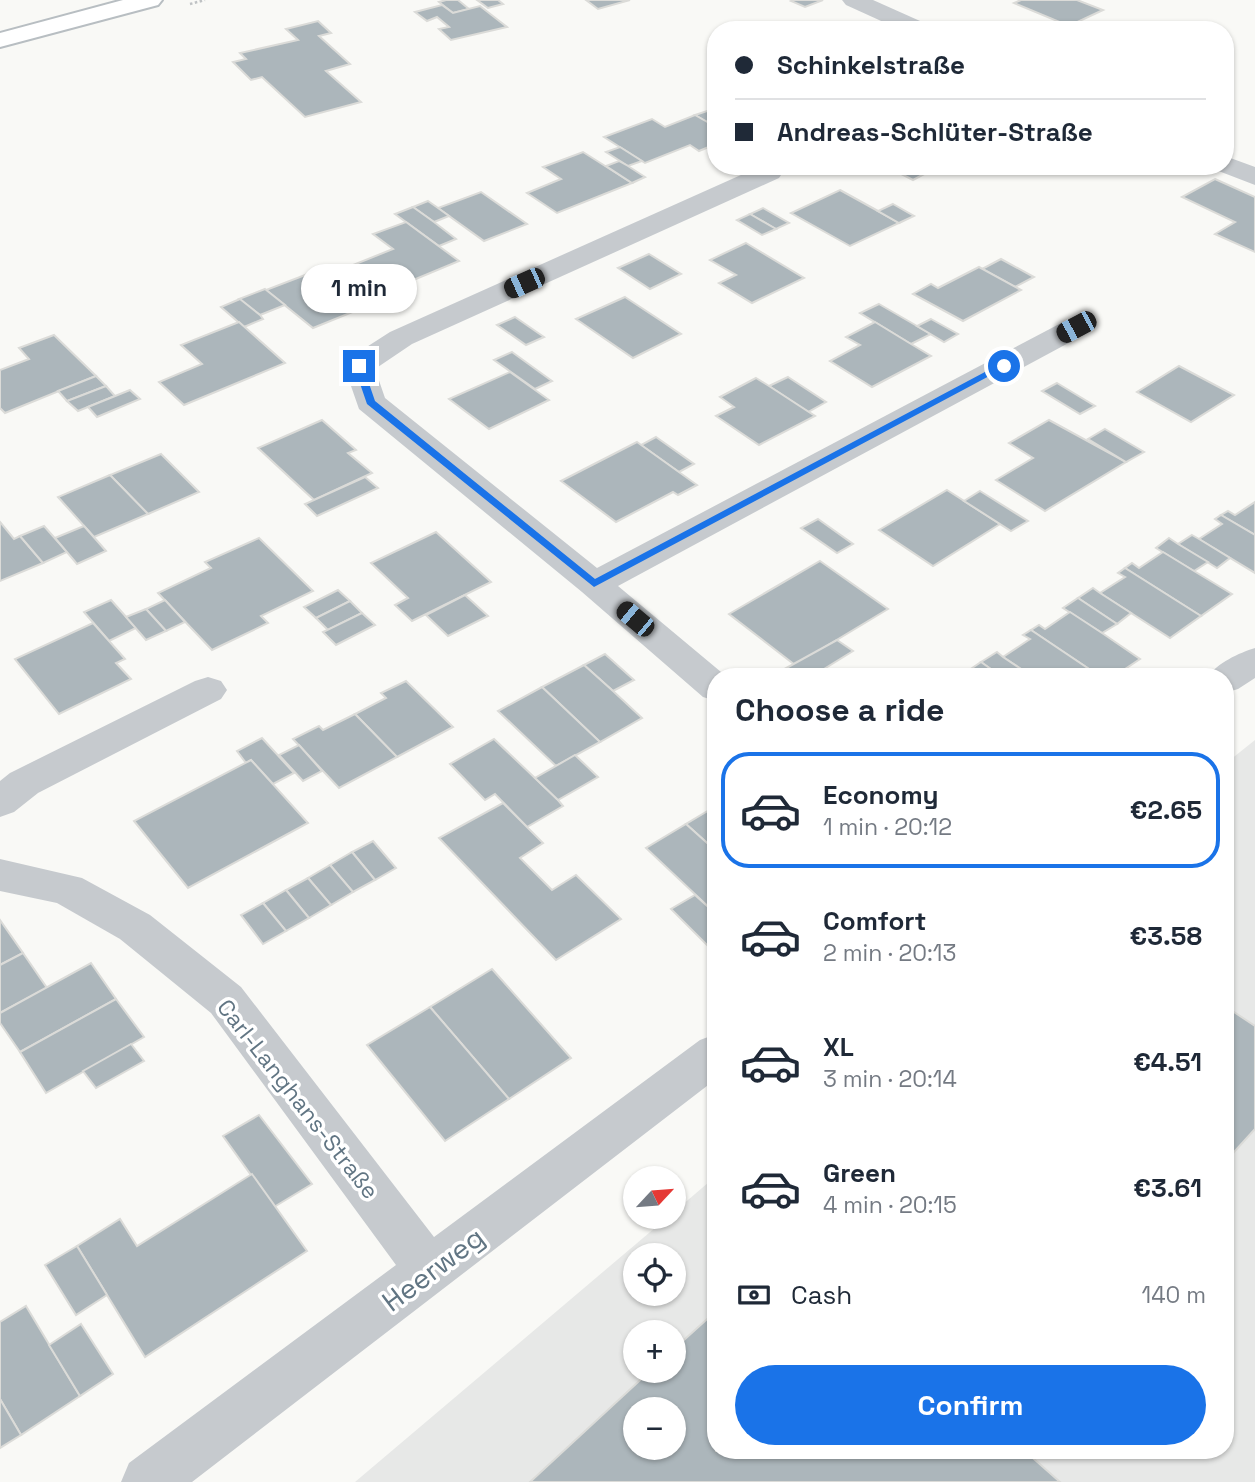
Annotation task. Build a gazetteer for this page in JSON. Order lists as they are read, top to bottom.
{
  "streets": {
    "street": ["Carl-Langhans-Straße", "Heerweg"]
  },
  "crossings": [
    ["Carl-Langhans-Straße", "Heerweg"]
  ],
  "north": "top right",
  "page": {
    "banner": ["Schinkelstraße", "Andreas-Schlüter-Straße"],
    "bubble": "1 min",
    "heading": "Choose a ride",
    "list": [
      {
        "name": "Economy",
        "note": "1 min · 20:12",
        "value": "€2.65"
      },
      {
        "name": "Comfort",
        "note": "2 min · 20:13",
        "value": "€3.58"
      },
      {
        "name": "XL",
        "note": "3 min · 20:14",
        "value": "€4.51"
      },
      {
        "name": "Green",
        "note": "4 min · 20:15",
        "value": "€3.61"
      }
    ],
    "map_buttons": ["+", "−"],
    "pay": ["Cash", "140 m"],
    "buttons": "Confirm"
  }
}
